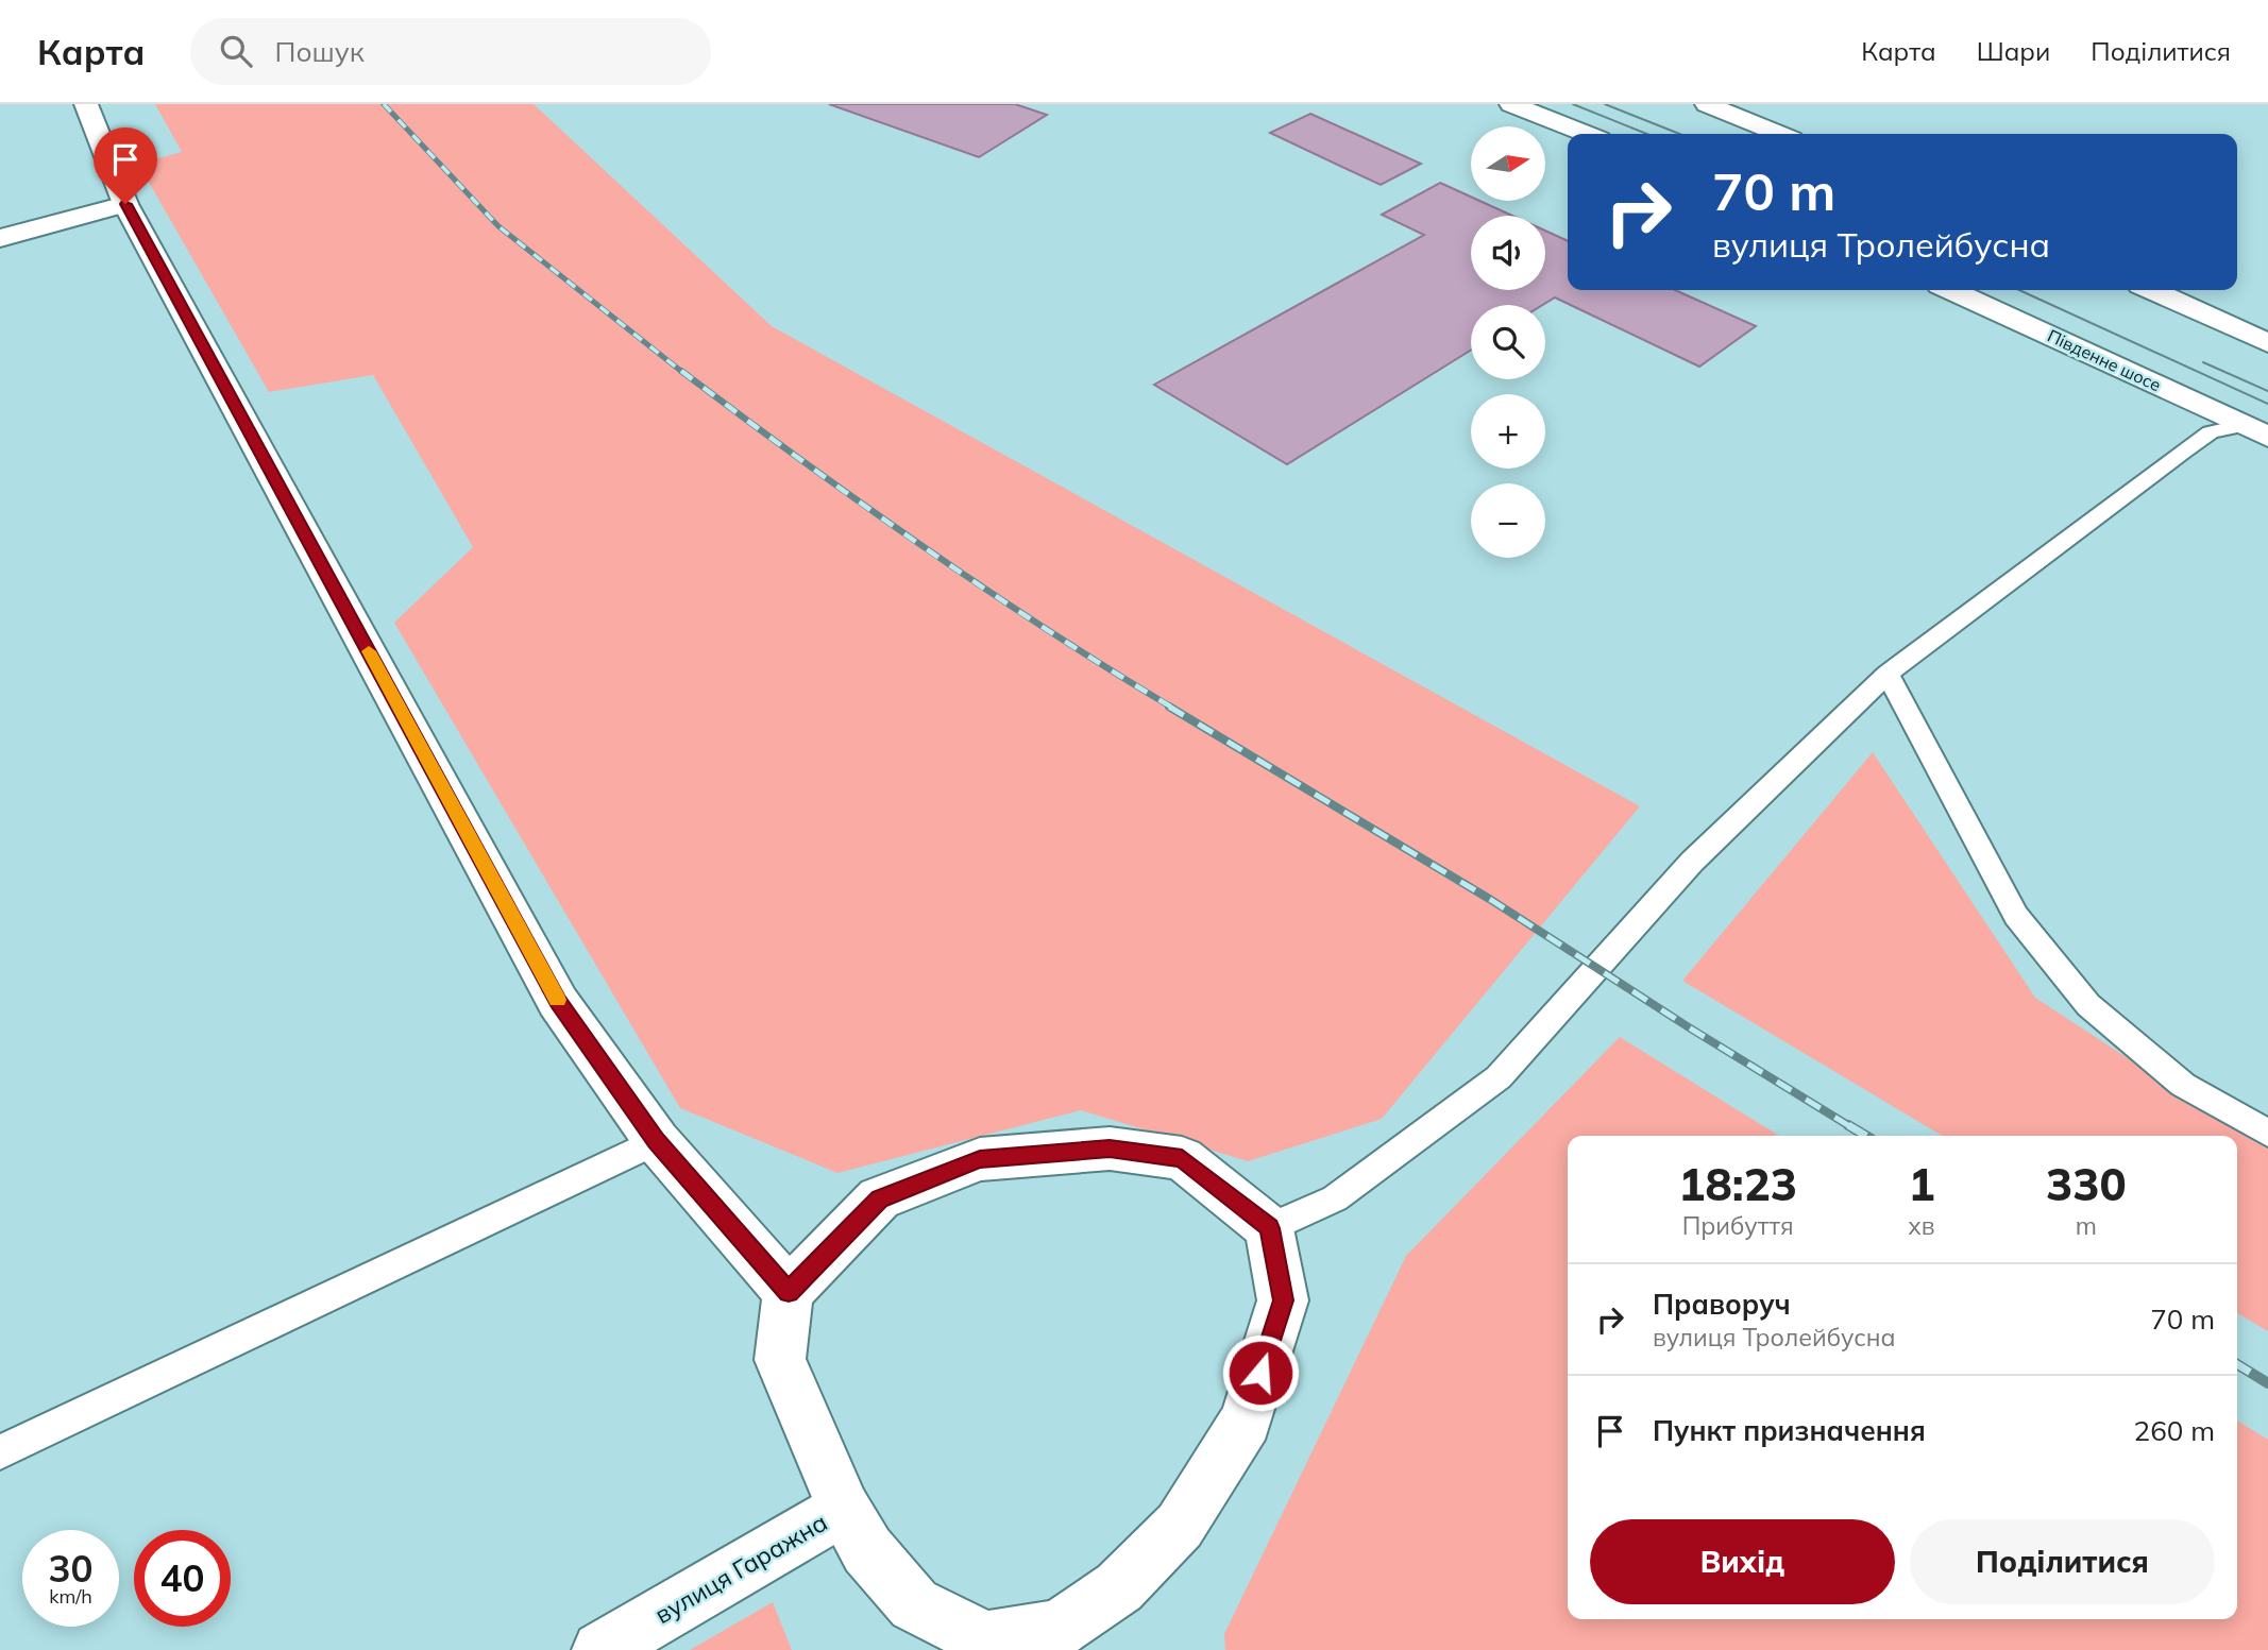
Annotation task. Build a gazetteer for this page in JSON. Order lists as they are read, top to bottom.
{
  "streets": {
    "street": ["Південне шосе", "вулиця Гаражна"]
  },
  "north": "right",
  "page": {
    "header": "Карта",
    "search": "Пошук",
    "nav": ["Карта", "Шари", "Поділитися"],
    "map_buttons": ["+", "−"],
    "turn": ["70 m", "вулиця Тролейбусна"],
    "eta": [
      "18:23",
      "Прибуття",
      "1",
      "хв",
      "330",
      "m"
    ],
    "list": [
      {
        "name": "Праворуч",
        "note": "вулиця Тролейбусна",
        "value": "70 m"
      },
      {
        "name": "Пункт призначення",
        "value": "260 m"
      }
    ],
    "buttons": ["Вихід", "Поділитися"],
    "speed": "30 km/h",
    "limit": "40"
  }
}
